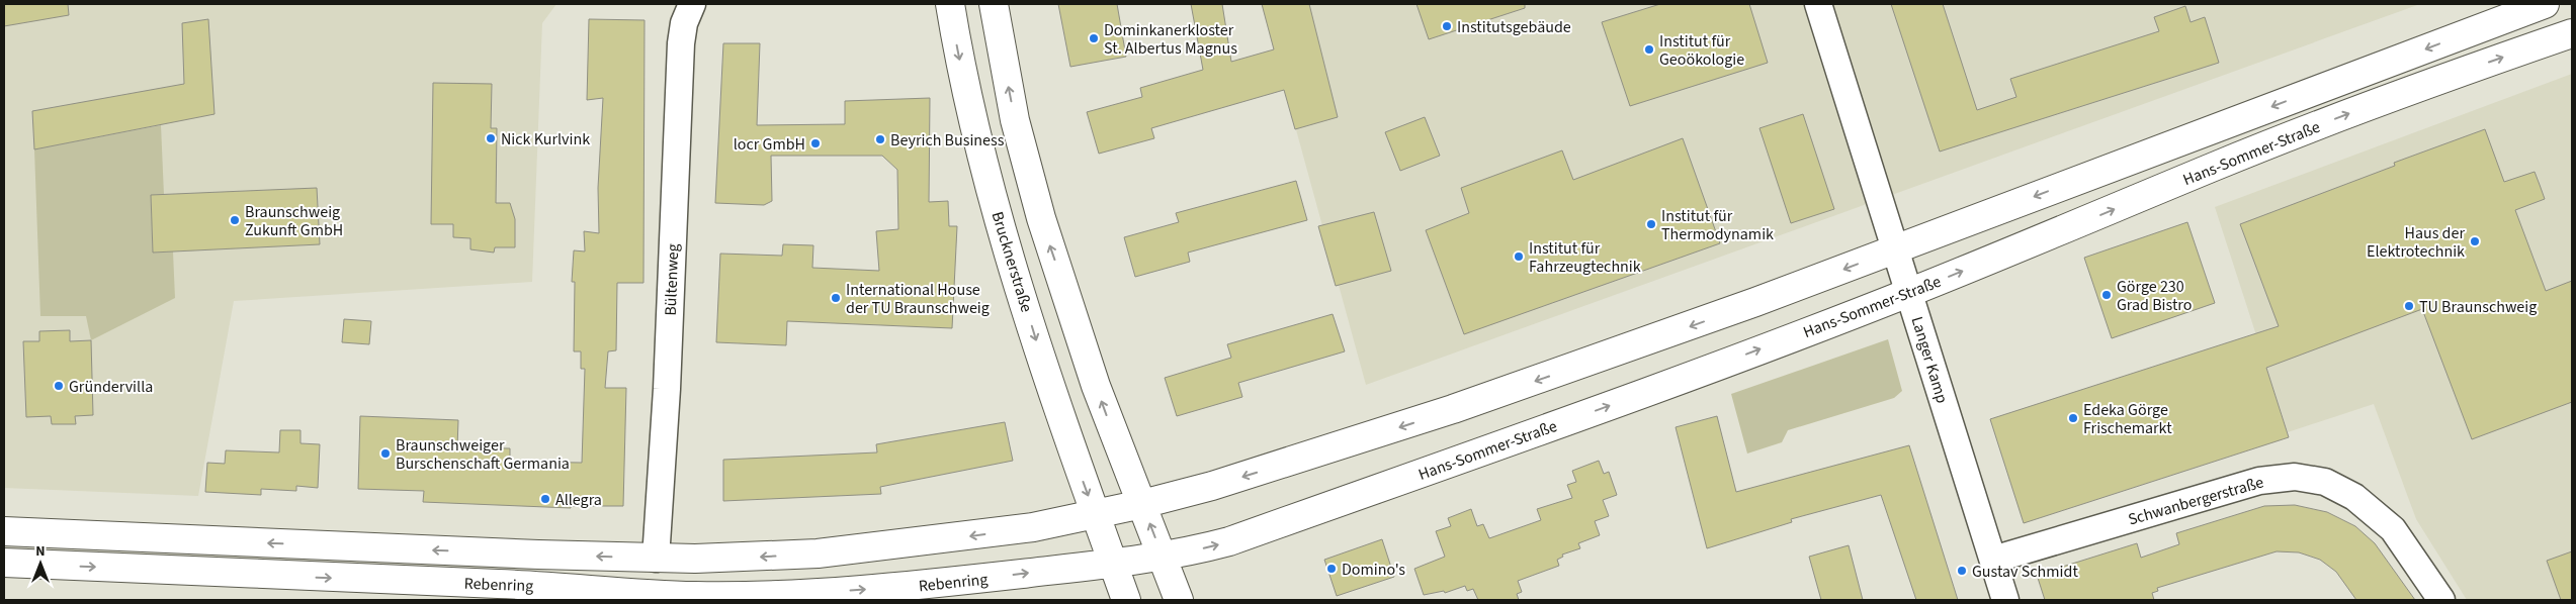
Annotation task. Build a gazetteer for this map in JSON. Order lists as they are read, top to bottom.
{
  "streets": {
    "main road": ["Hans-Sommer-Straße", "Brucknerstraße", "Rebenring"],
    "street": ["Bültenweg", "Langer Kamp", "Schwanbergerstraße"]
  },
  "crossings": [
    ["Hans-Sommer-Straße", "Brucknerstraße"],
    ["Hans-Sommer-Straße", "Langer Kamp"],
    ["Hans-Sommer-Straße", "Rebenring"],
    ["Brucknerstraße", "Rebenring"],
    ["Bültenweg", "Rebenring"],
    ["Langer Kamp", "Schwanbergerstraße"]
  ],
  "places": [
    "Institutsgebäude",
    "Dominkanerkloster St. Albertus Magnus",
    "Institut für Geoökologie",
    "Nick Kurlvink",
    "Beyrich Business",
    "locr GmbH",
    "Braunschweig Zukunft GmbH",
    "Institut für Thermodynamik",
    "Haus der Elektrotechnik",
    "Institut für Fahrzeugtechnik",
    "Görge 230 Grad Bistro",
    "International House der TU Braunschweig",
    "TU Braunschweig",
    "Gründervilla",
    "Edeka Görge Frischemarkt",
    "Braunschweiger Burschenschaft Germania",
    "Allegra",
    "Domino's",
    "Gustav Schmidt"
  ],
  "north": "top"
}
